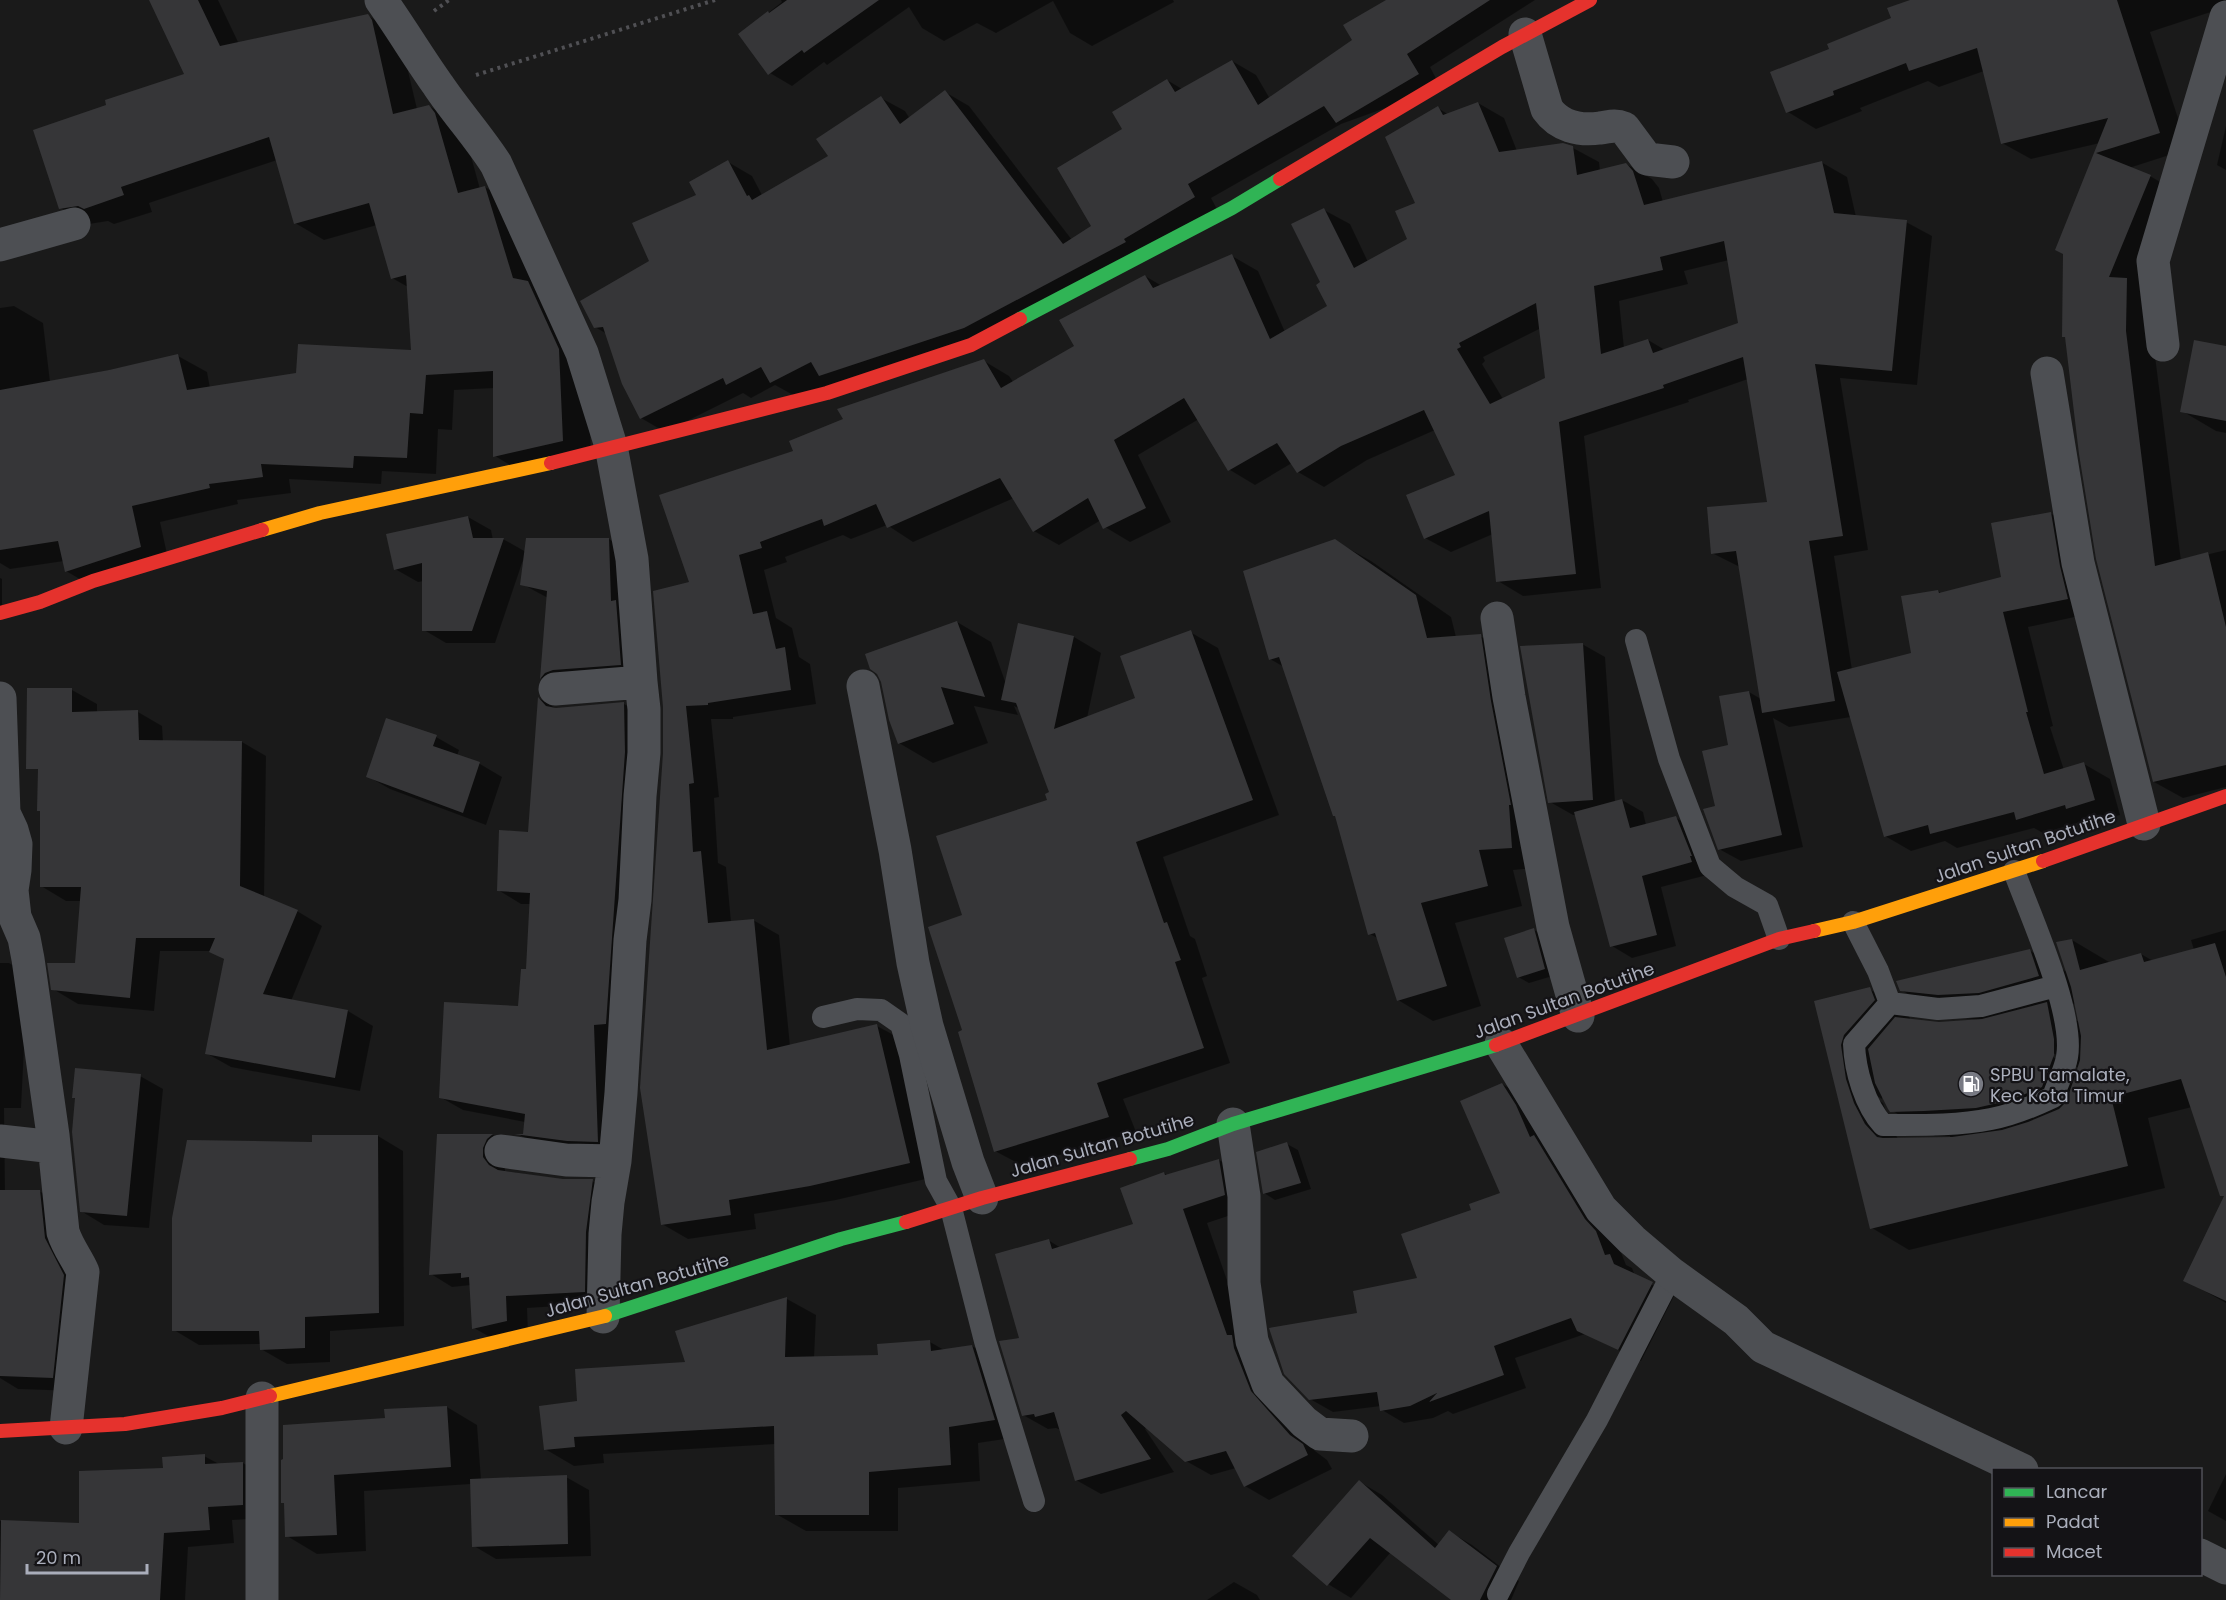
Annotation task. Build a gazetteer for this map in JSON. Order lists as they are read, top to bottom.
{
  "streets": {
    "main road": ["Jalan Sultan Botutihe"]
  },
  "places": {
    "fuel station": ["SPBU Tamalate, Kec Kota Timur"]
  },
  "legend": ["Lancar", "Padat", "Macet"],
  "scale_bar": "20 m"
}
